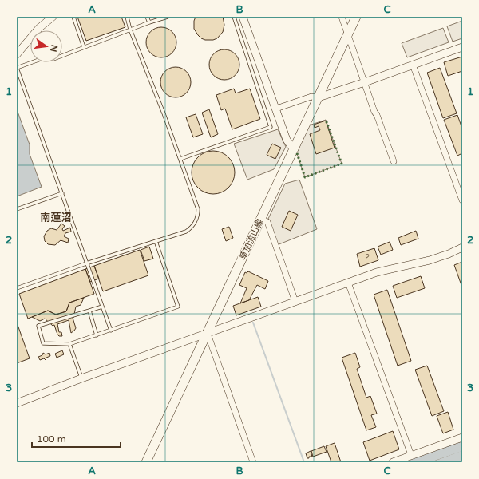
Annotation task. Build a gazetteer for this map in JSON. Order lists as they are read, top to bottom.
{
  "streets": {
    "main road": ["草加流山線"]
  },
  "districts": ["南蓮沼"],
  "house_numbers": ["2"],
  "scale_bar": "100 m",
  "north": "right",
  "grid": {
    "columns": ["A", "B", "C"],
    "rows": ["1", "2", "3"]
  }
}
